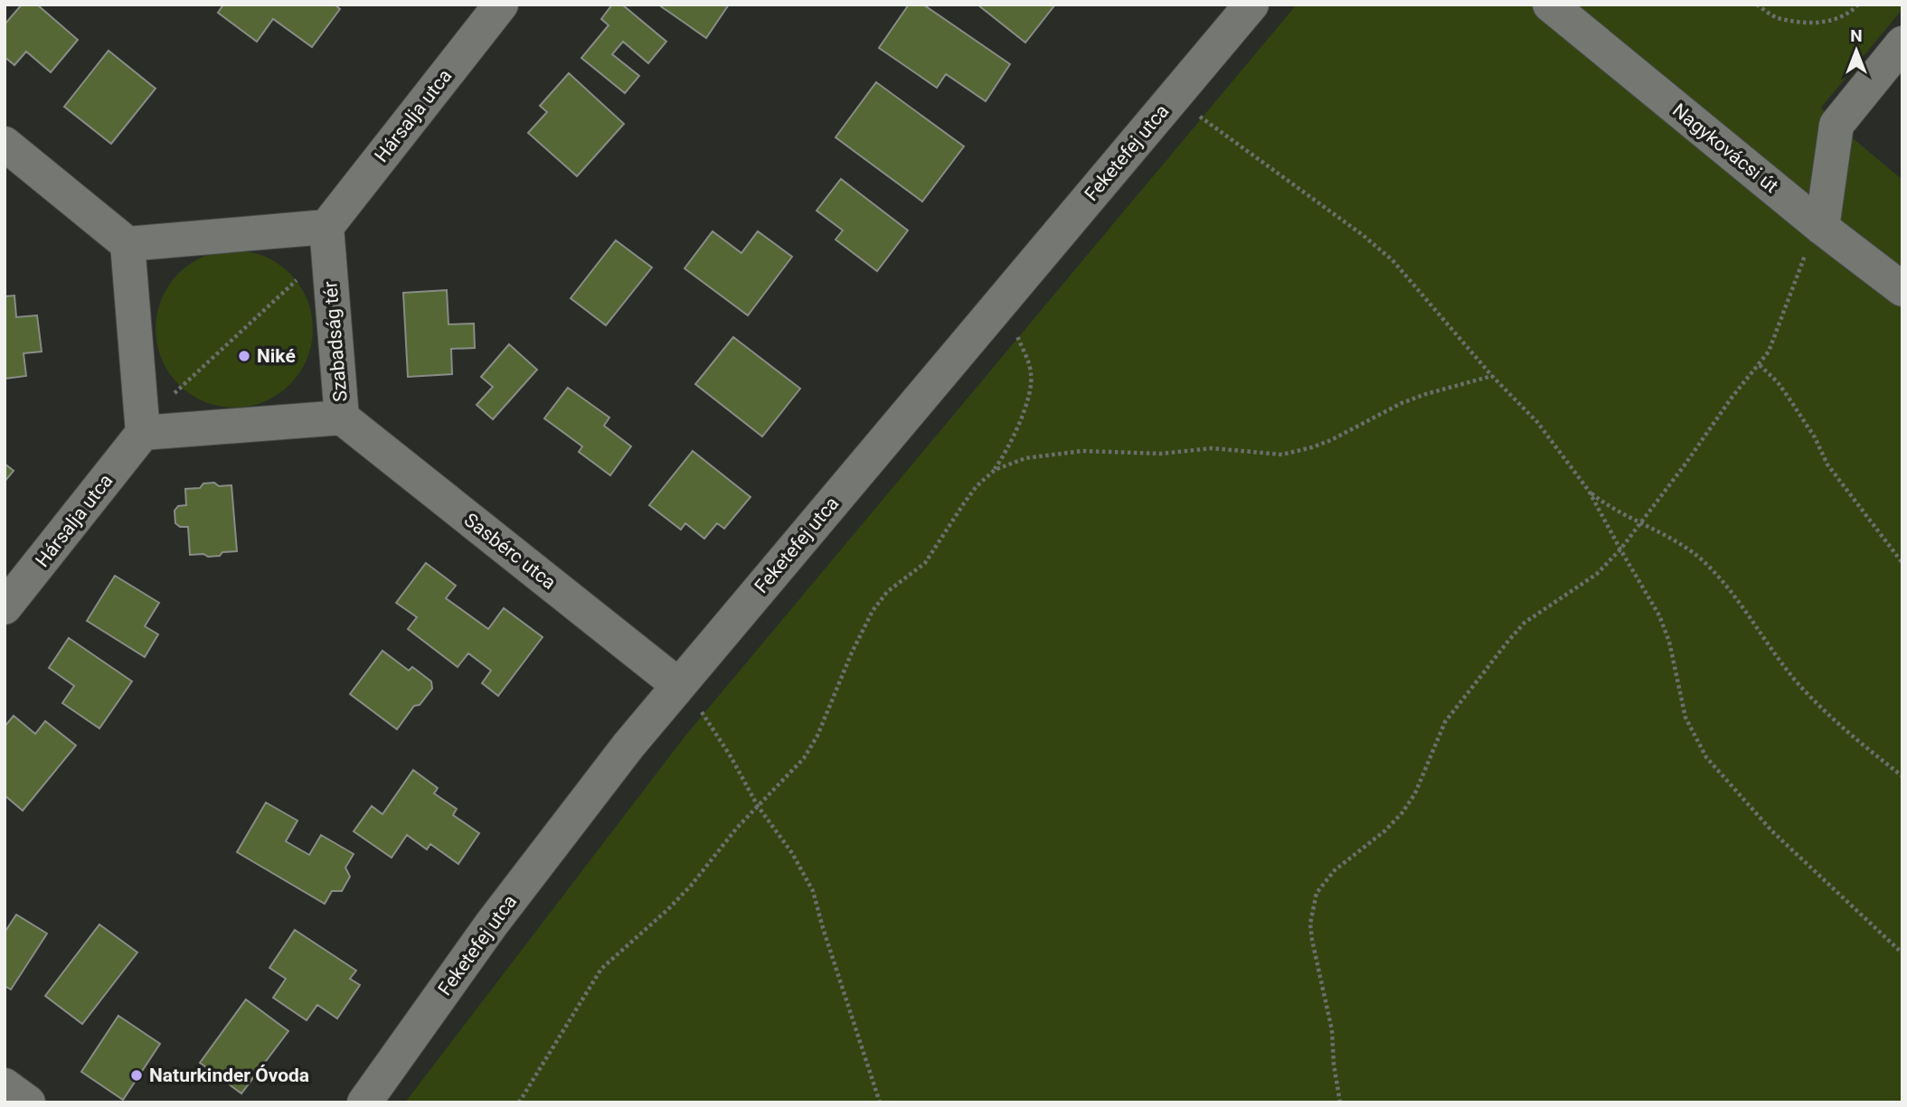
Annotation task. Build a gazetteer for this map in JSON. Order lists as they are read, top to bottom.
{
  "streets": {
    "street": [
      "Hársalja utca",
      "Nagykovácsi út",
      "Feketefej utca",
      "Szabadság tér",
      "Sasbérc utca"
    ]
  },
  "crossings": [
    ["Hársalja utca", "Szabadság tér"],
    ["Feketefej utca", "Sasbérc utca"],
    ["Szabadság tér", "Sasbérc utca"]
  ],
  "places": ["Niké", "Naturkinder Óvoda"],
  "north": "top"
}
